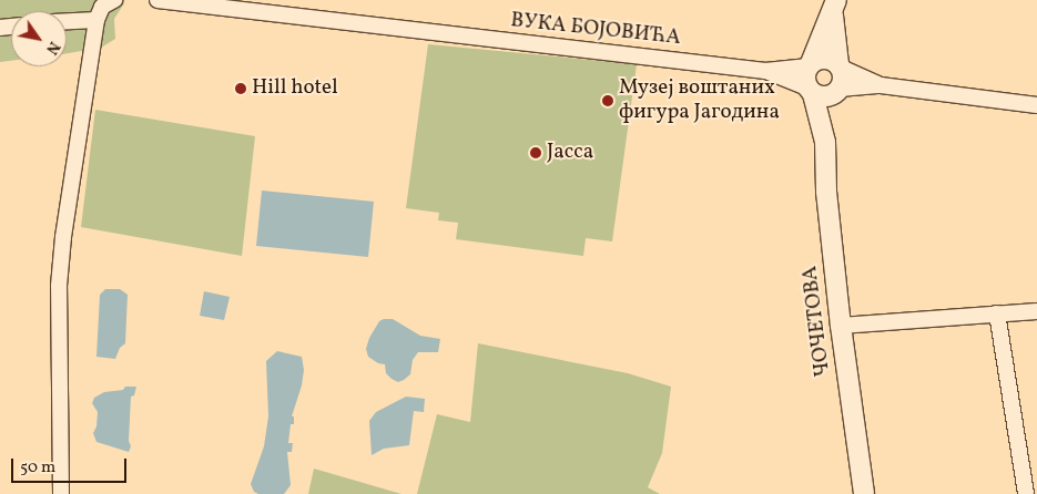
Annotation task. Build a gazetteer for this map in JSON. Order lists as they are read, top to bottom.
{
  "streets": {
    "street": ["ВУКА БОЈОВИЋА", "ЧОЧЕТОВА"]
  },
  "crossings": [
    ["ВУКА БОЈОВИЋА", "ЧОЧЕТОВА"]
  ],
  "places": ["Hill hotel", "Музеј воштаних фигура Јагодина", "Јасса"],
  "scale_bar": "50 m",
  "north": "bottom right"
}
